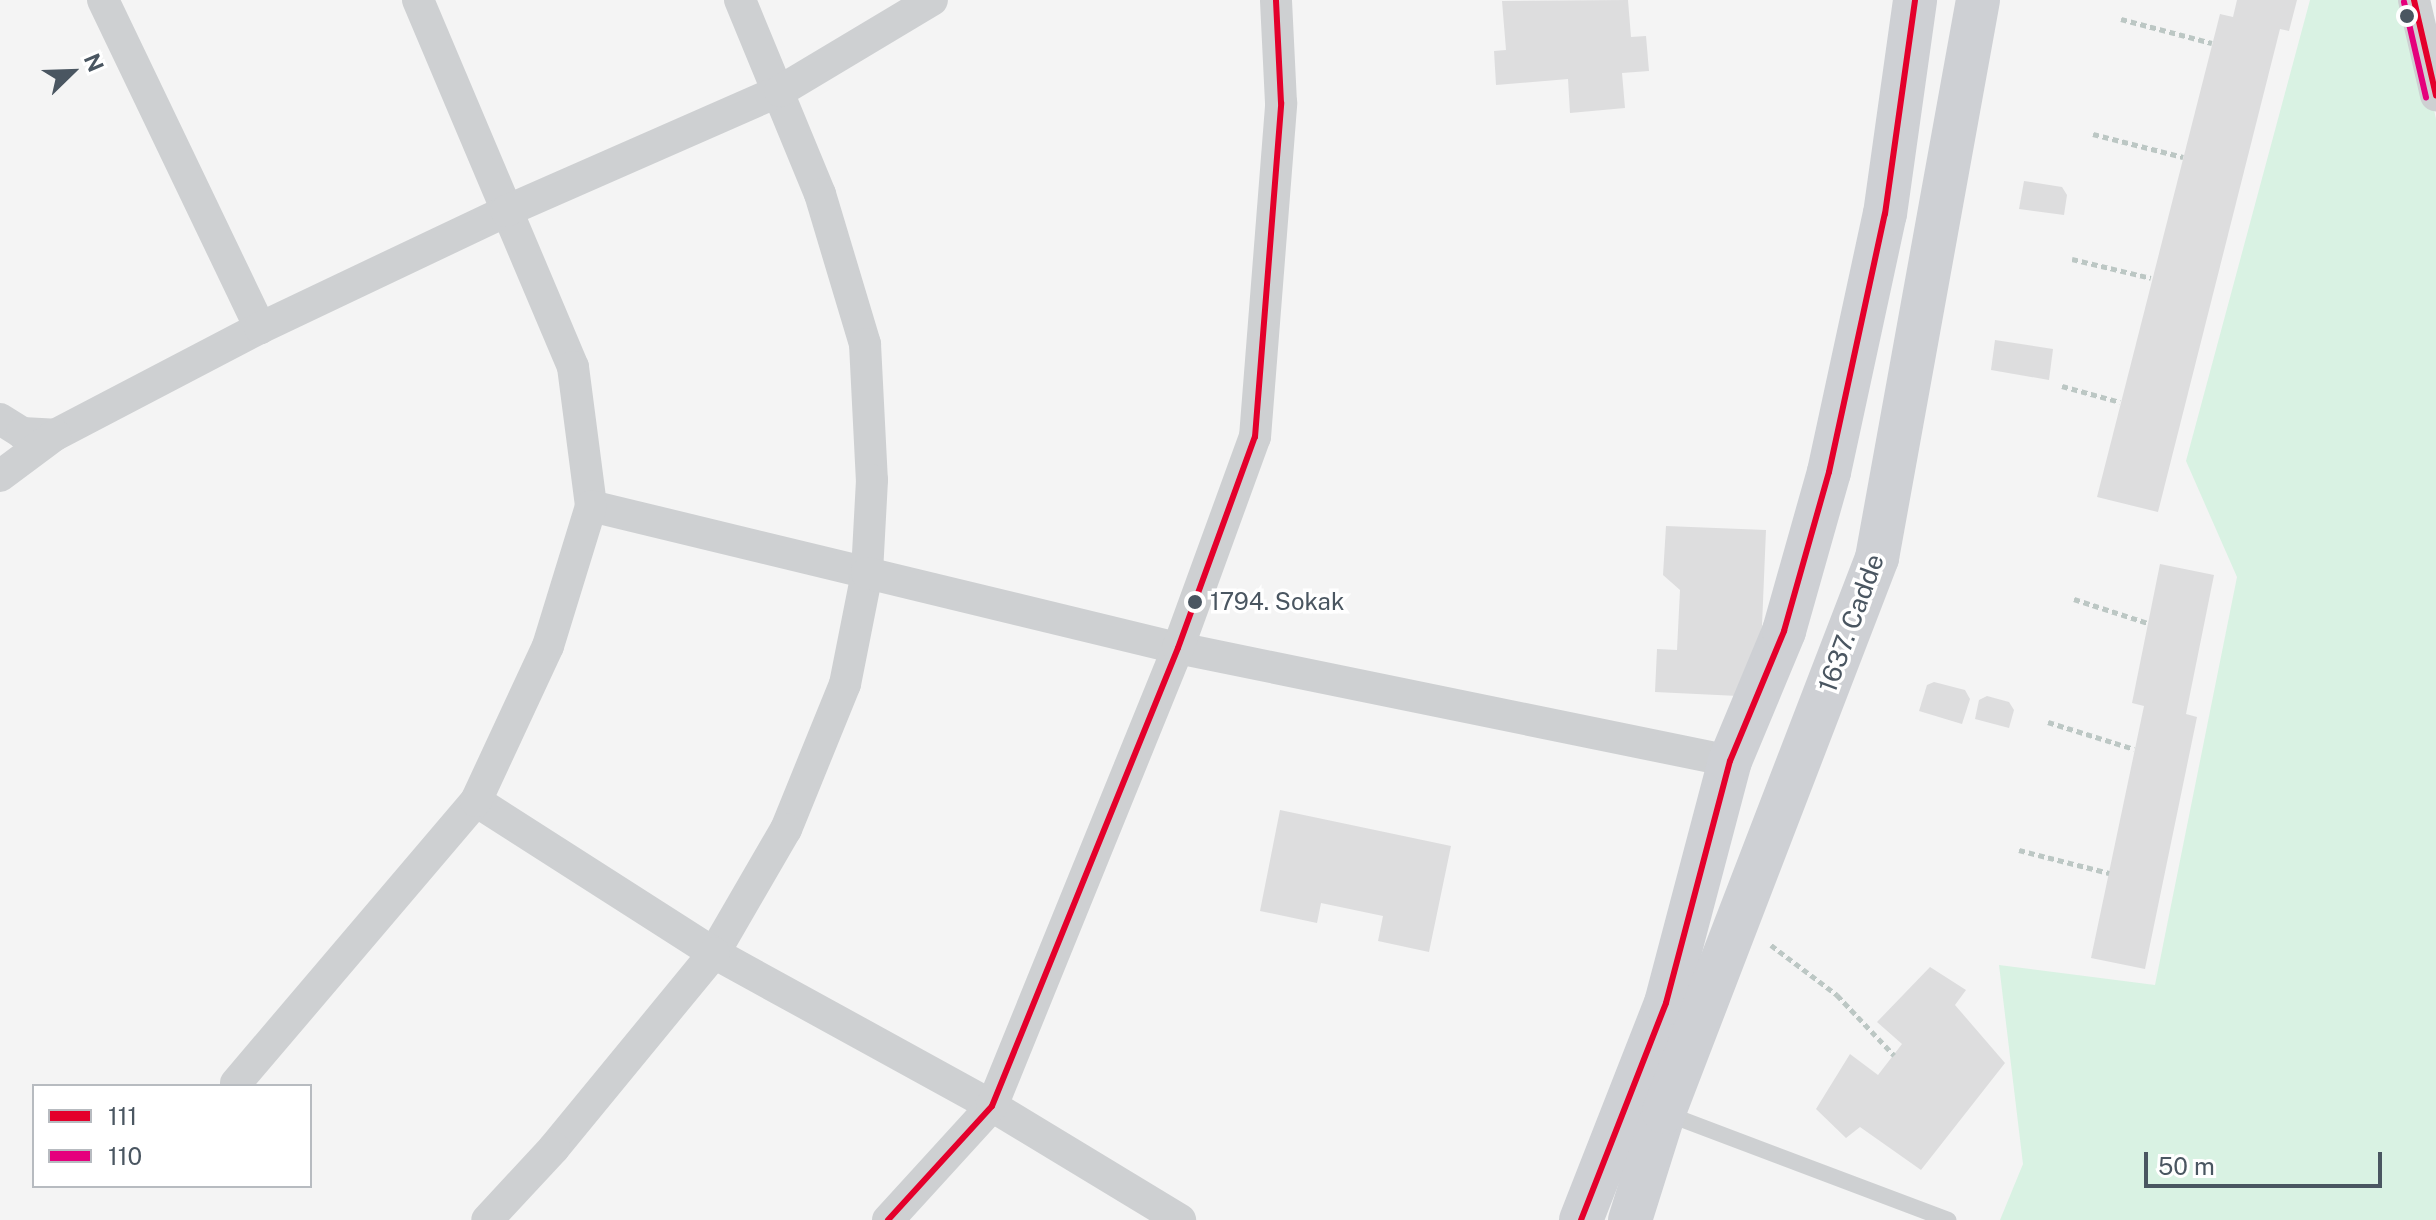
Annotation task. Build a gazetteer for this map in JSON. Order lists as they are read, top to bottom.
{
  "streets": {
    "street": ["1637. Cadde"]
  },
  "places": ["1794. Sokak"],
  "lines": ["transit line 111", "transit line 110"],
  "legend": ["111", "110"],
  "scale_bar": "50 m",
  "north": "top right"
}
